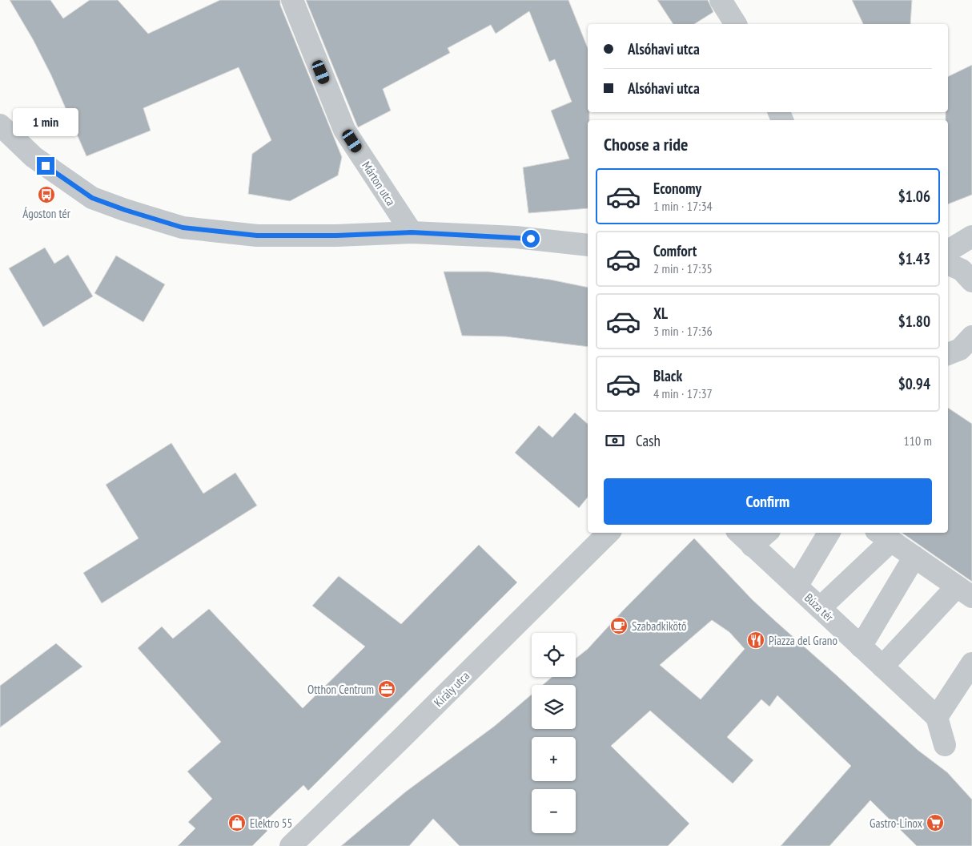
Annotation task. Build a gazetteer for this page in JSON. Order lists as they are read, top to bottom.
{
  "streets": {
    "street": ["Márton utca", "Búza tér", "Király utca"]
  },
  "places": {
    "bus stop": ["Ágoston tér"],
    "cafe": ["Szabadkikötő"],
    "restaurant": ["Piazza del Grano"],
    "office": ["Otthon Centrum"],
    "shop": ["Elektro 55"],
    "supermarket": ["Gastro-Linox"]
  },
  "page": {
    "banner": ["Alsóhavi utca", "Alsóhavi utca"],
    "bubble": "1 min",
    "heading": "Choose a ride",
    "list": [
      {
        "name": "Economy",
        "note": "1 min · 17:34",
        "value": "$1.06"
      },
      {
        "name": "Comfort",
        "note": "2 min · 17:35",
        "value": "$1.43"
      },
      {
        "name": "XL",
        "note": "3 min · 17:36",
        "value": "$1.80"
      },
      {
        "name": "Black",
        "note": "4 min · 17:37",
        "value": "$0.94"
      }
    ],
    "pay": ["Cash", "110 m"],
    "buttons": "Confirm",
    "map_buttons": ["+", "−"]
  }
}
